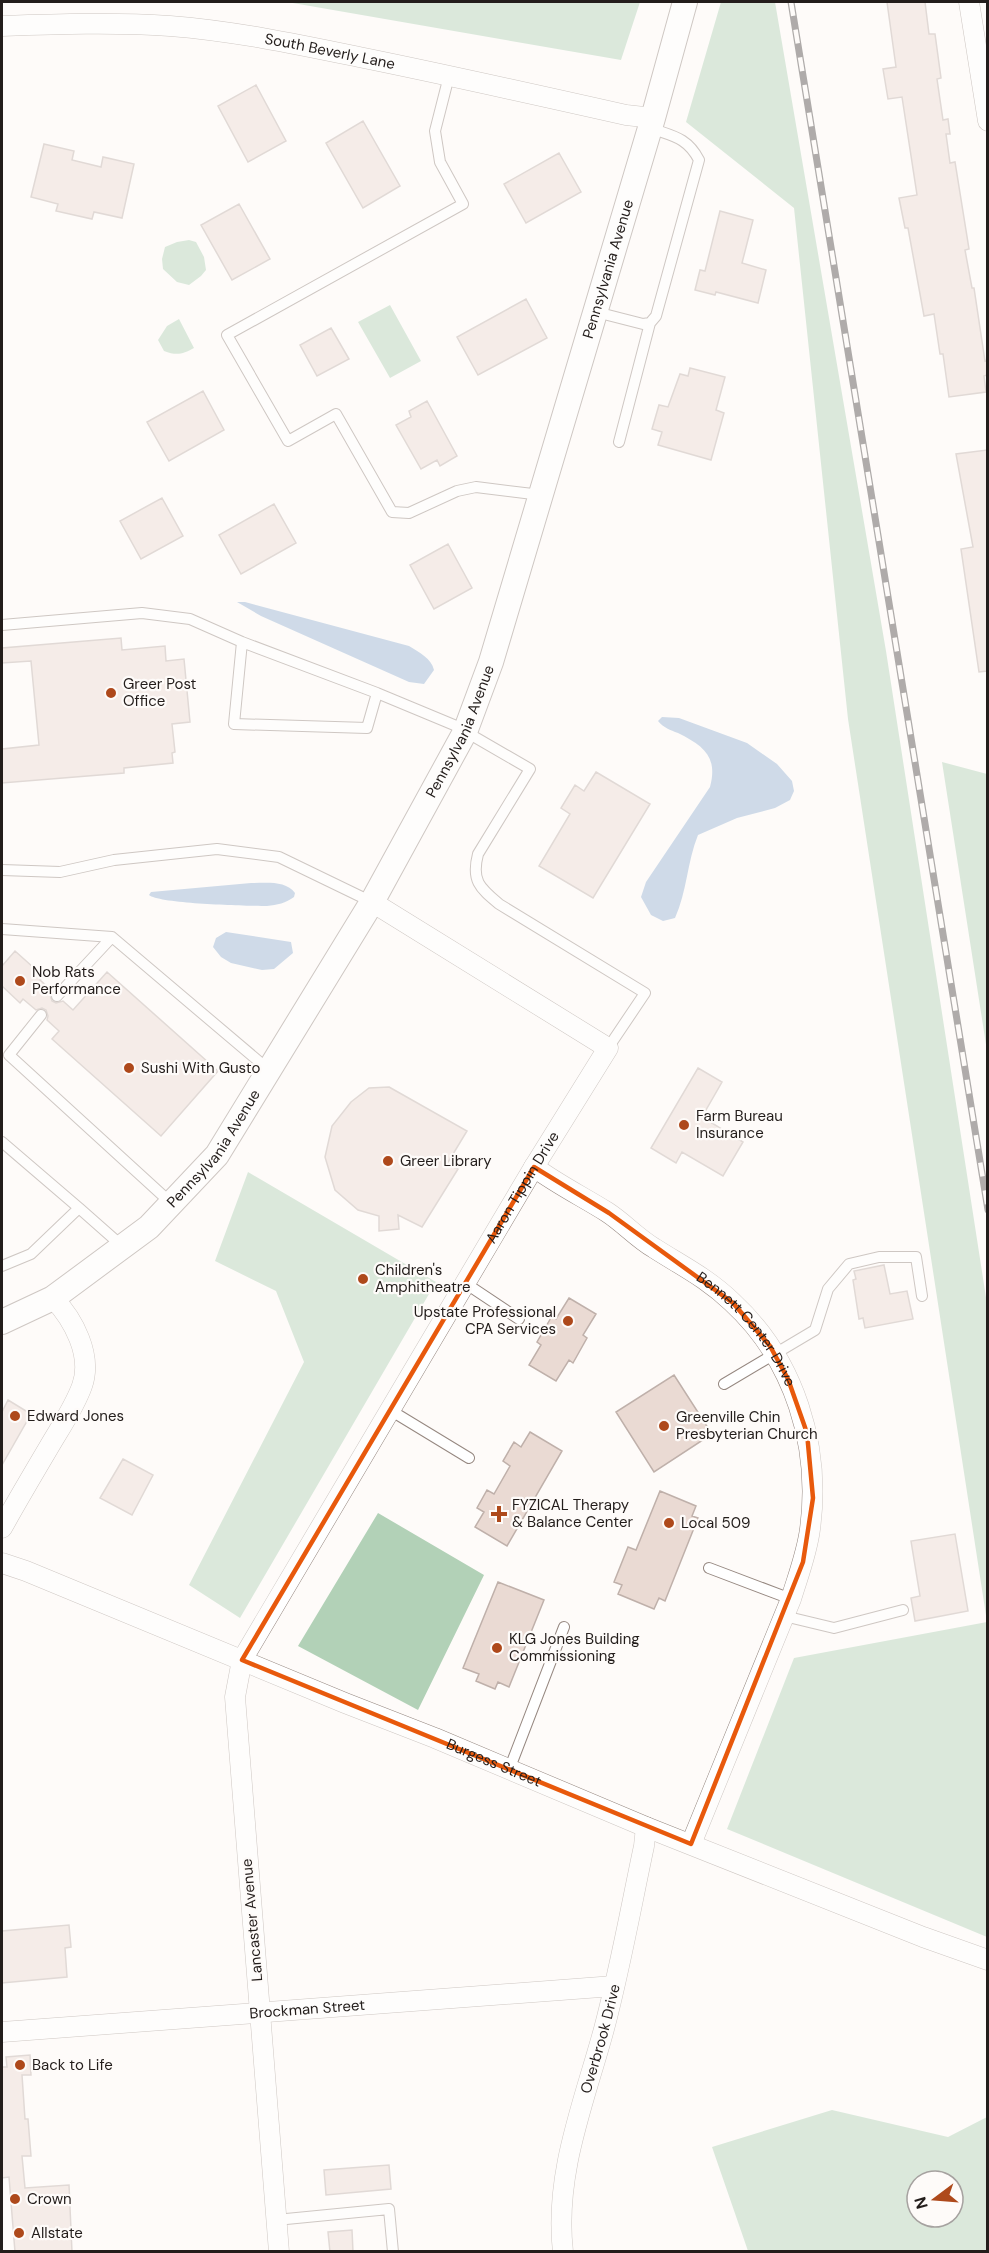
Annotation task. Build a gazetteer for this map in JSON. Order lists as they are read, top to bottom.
{
  "streets": {
    "street": [
      "South Beverly Lane",
      "Pennsylvania Avenue",
      "Aaron Tippin Drive",
      "Bennett Center Drive",
      "Burgess Street",
      "Lancaster Avenue",
      "Brockman Street",
      "Overbrook Drive"
    ]
  },
  "crossings": [
    ["South Beverly Lane", "Pennsylvania Avenue"],
    ["Aaron Tippin Drive", "Bennett Center Drive"],
    ["Aaron Tippin Drive", "Burgess Street"],
    ["Aaron Tippin Drive", "Lancaster Avenue"],
    ["Bennett Center Drive", "Burgess Street"],
    ["Burgess Street", "Lancaster Avenue"],
    ["Burgess Street", "Overbrook Drive"],
    ["Lancaster Avenue", "Brockman Street"],
    ["Brockman Street", "Overbrook Drive"]
  ],
  "places": {
    "other": [
      "Greer Post Office",
      "Nob Rats Performance",
      "Sushi With Gusto",
      "Farm Bureau Insurance",
      "Greer Library",
      "Children's Amphitheatre",
      "Upstate Professional CPA Services",
      "Edward Jones",
      "Greenville Chin Presbyterian Church",
      "Local 509",
      "KLG Jones Building Commissioning",
      "Back to Life",
      "Crown",
      "Allstate"
    ],
    "health": ["FYZICAL Therapy & Balance Center"]
  },
  "north": "left"
}
